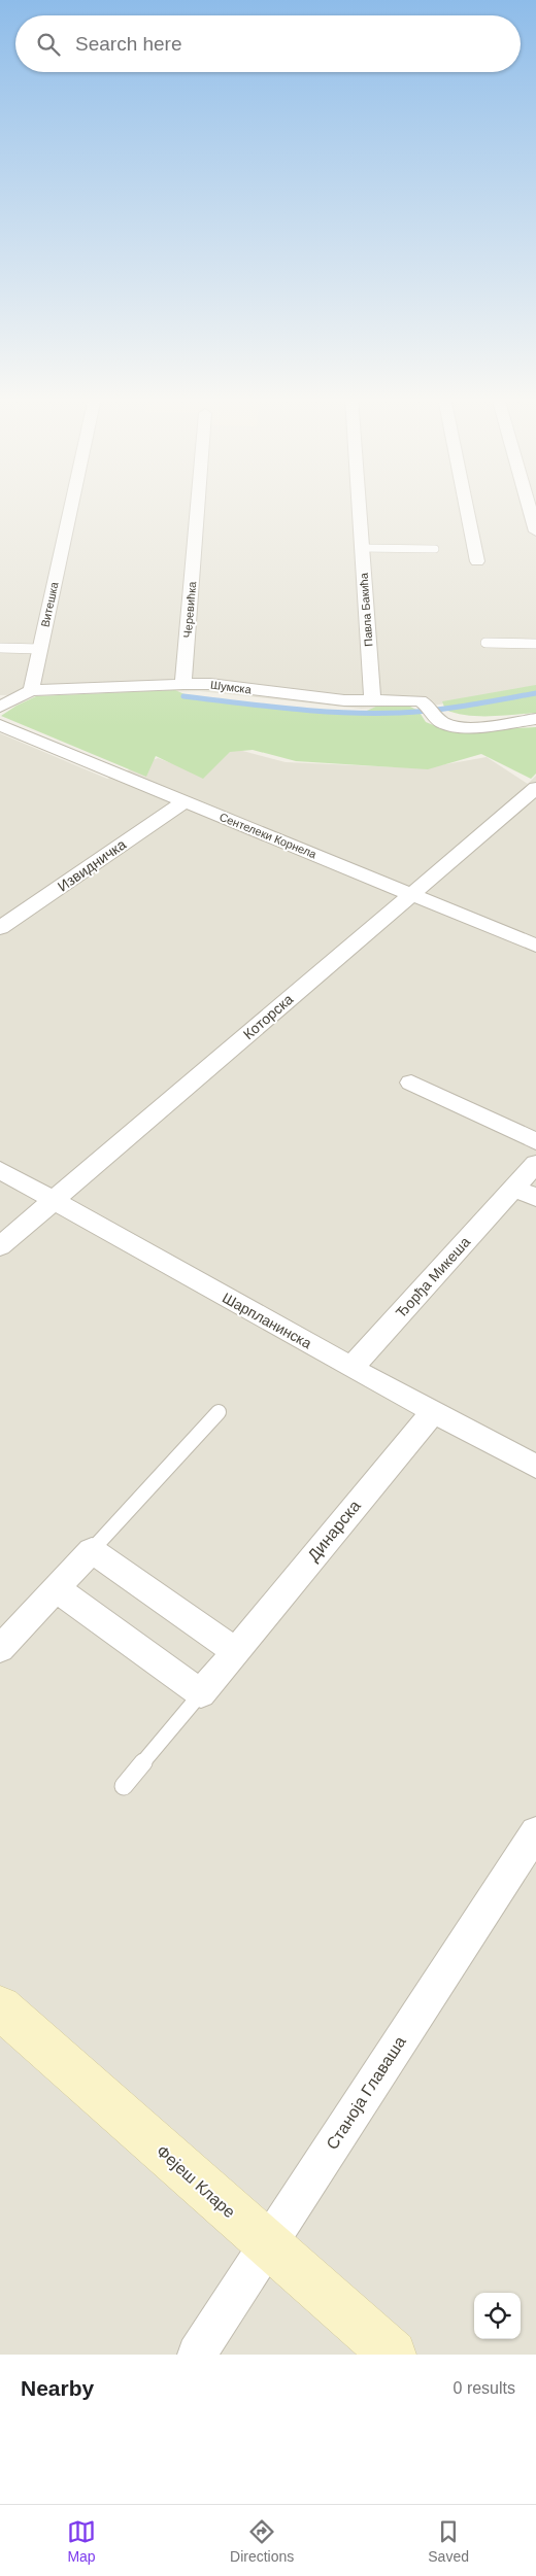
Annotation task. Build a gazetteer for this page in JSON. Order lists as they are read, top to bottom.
{
  "streets": {
    "street": [
      "Витешка",
      "Черевићка",
      "Павла Бакића",
      "Шумска",
      "Сентелеки Корнела",
      "Извидничка",
      "Которска",
      "Ђорђа Микеша",
      "Шарпланинска",
      "Динарска",
      "Станоја Главаша",
      "Фејеш Кларе"
    ]
  },
  "crossings": [
    ["Витешка", "Шумска"],
    ["Черевићка", "Шумска"],
    ["Павла Бакића", "Шумска"],
    ["Сентелеки Корнела", "Извидничка"],
    ["Сентелеки Корнела", "Которска"],
    ["Которска", "Шарпланинска"],
    ["Ђорђа Микеша", "Шарпланинска"],
    ["Шарпланинска", "Динарска"],
    ["Станоја Главаша", "Фејеш Кларе"]
  ],
  "page": {
    "search": "Search here",
    "heading": ["Nearby", "0 results"],
    "nav": ["Map", "Directions", "Saved"]
  }
}
